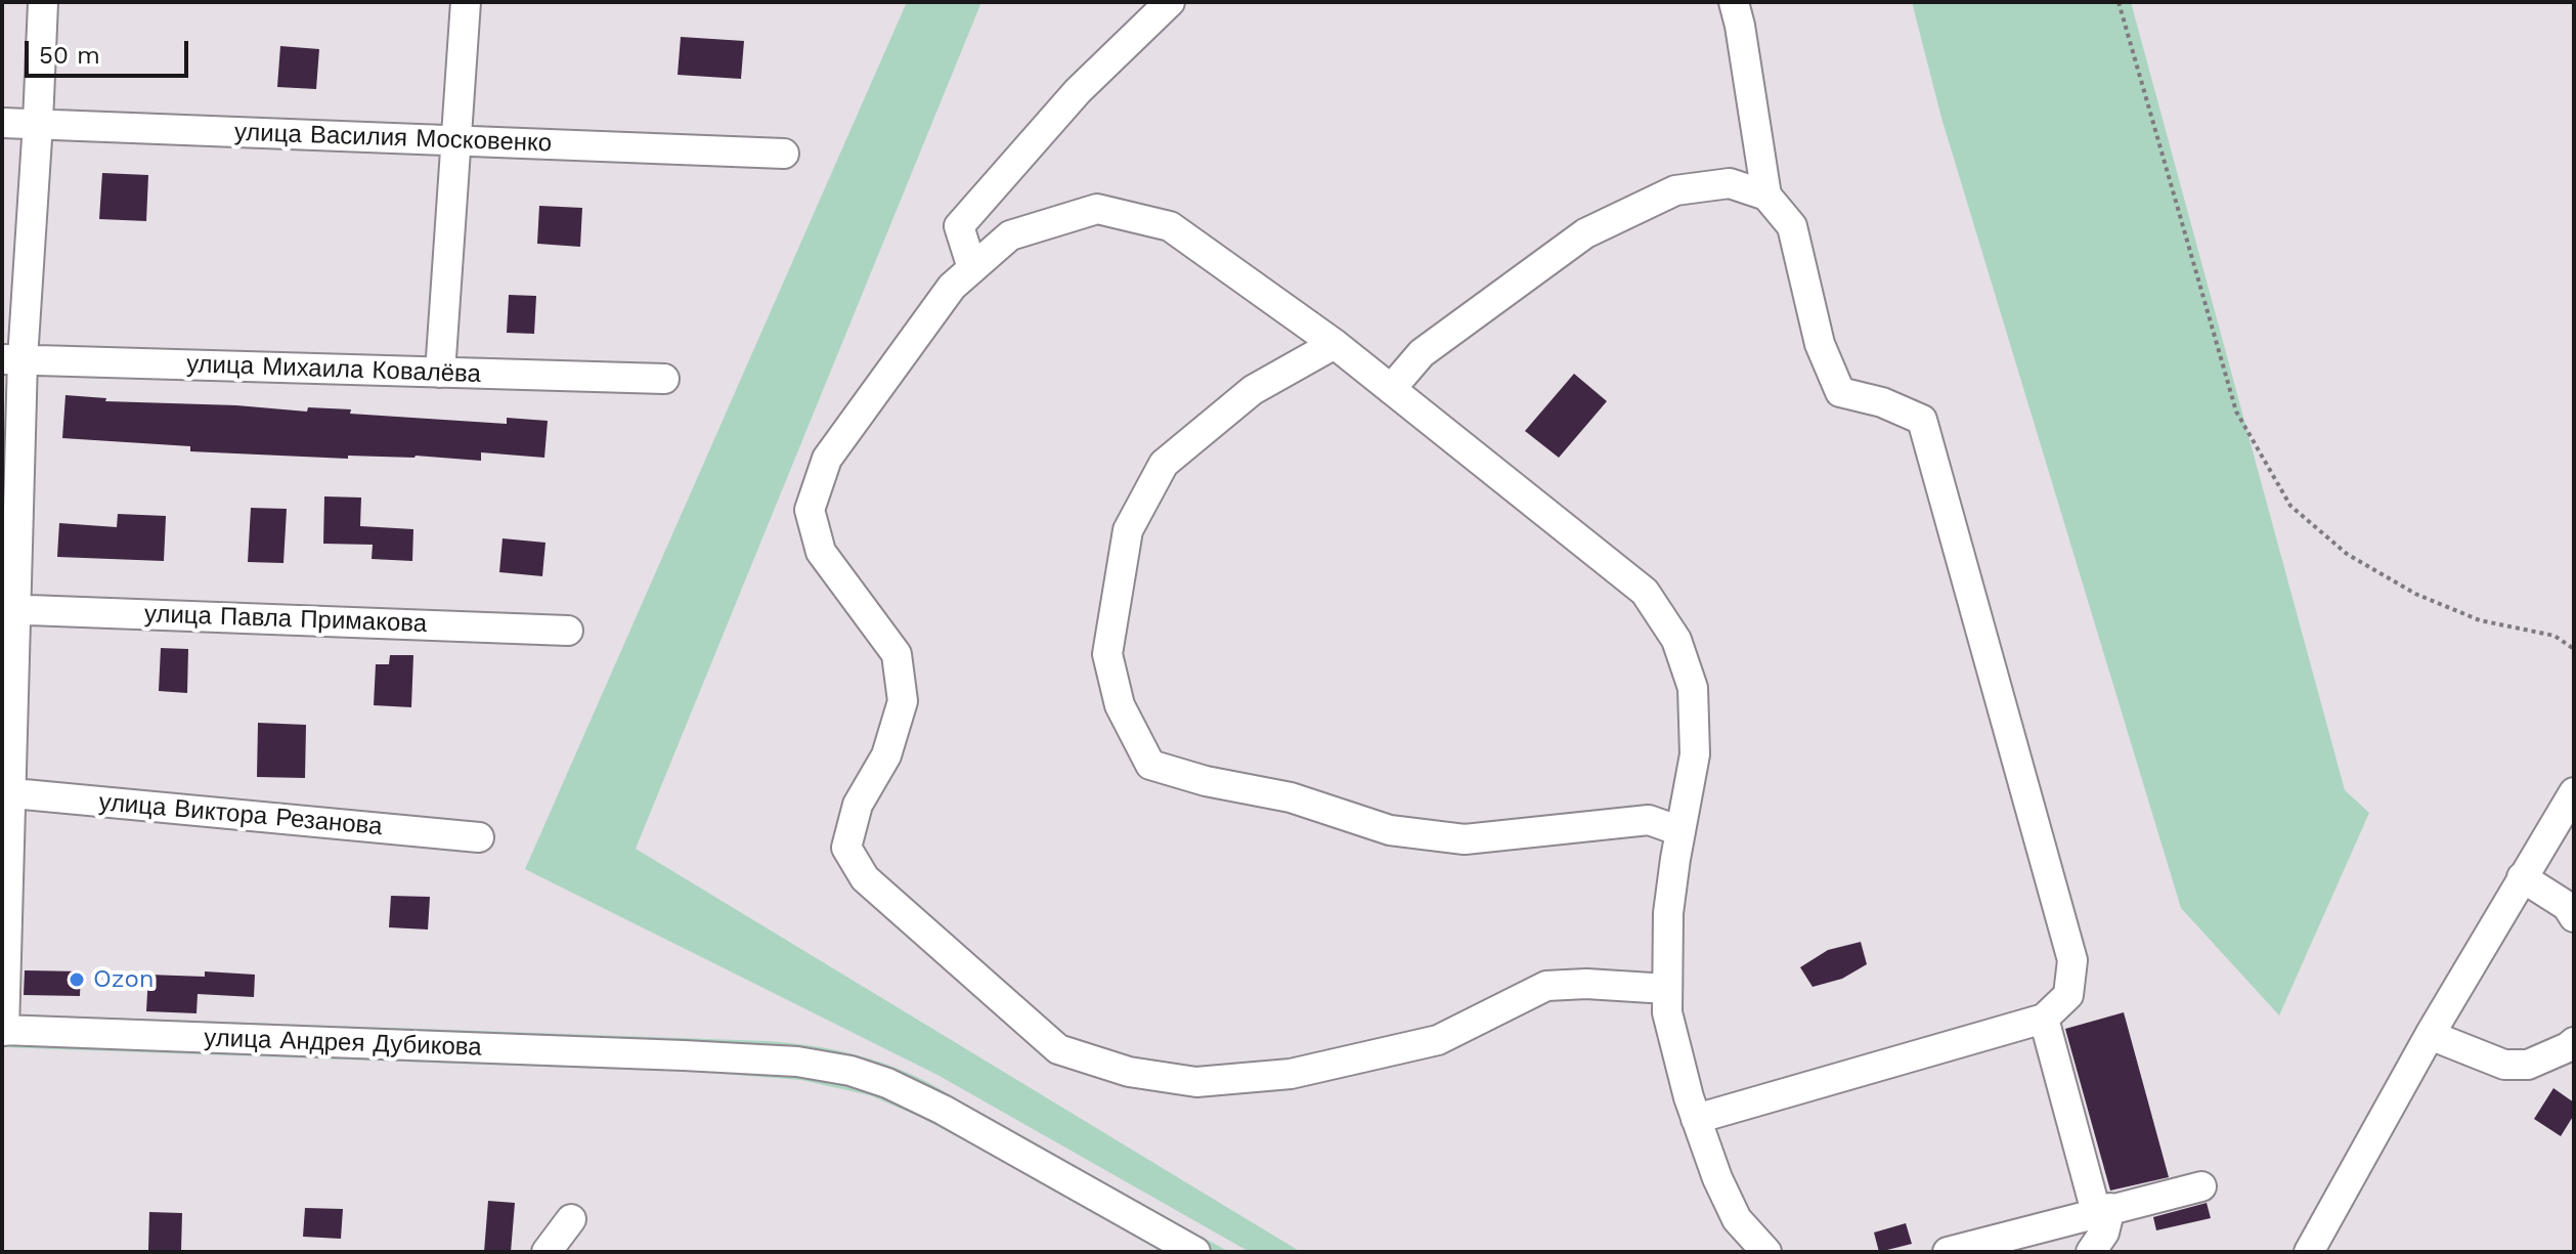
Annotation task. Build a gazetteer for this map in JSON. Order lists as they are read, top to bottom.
{
  "streets": {
    "street": [
      "улица Василия Московенко",
      "улица Михаила Ковалёва",
      "улица Павла Примакова",
      "улица Виктора Резанова",
      "улица Андрея Дубикова"
    ]
  },
  "places": ["Ozon"],
  "scale_bar": "50 m"
}
